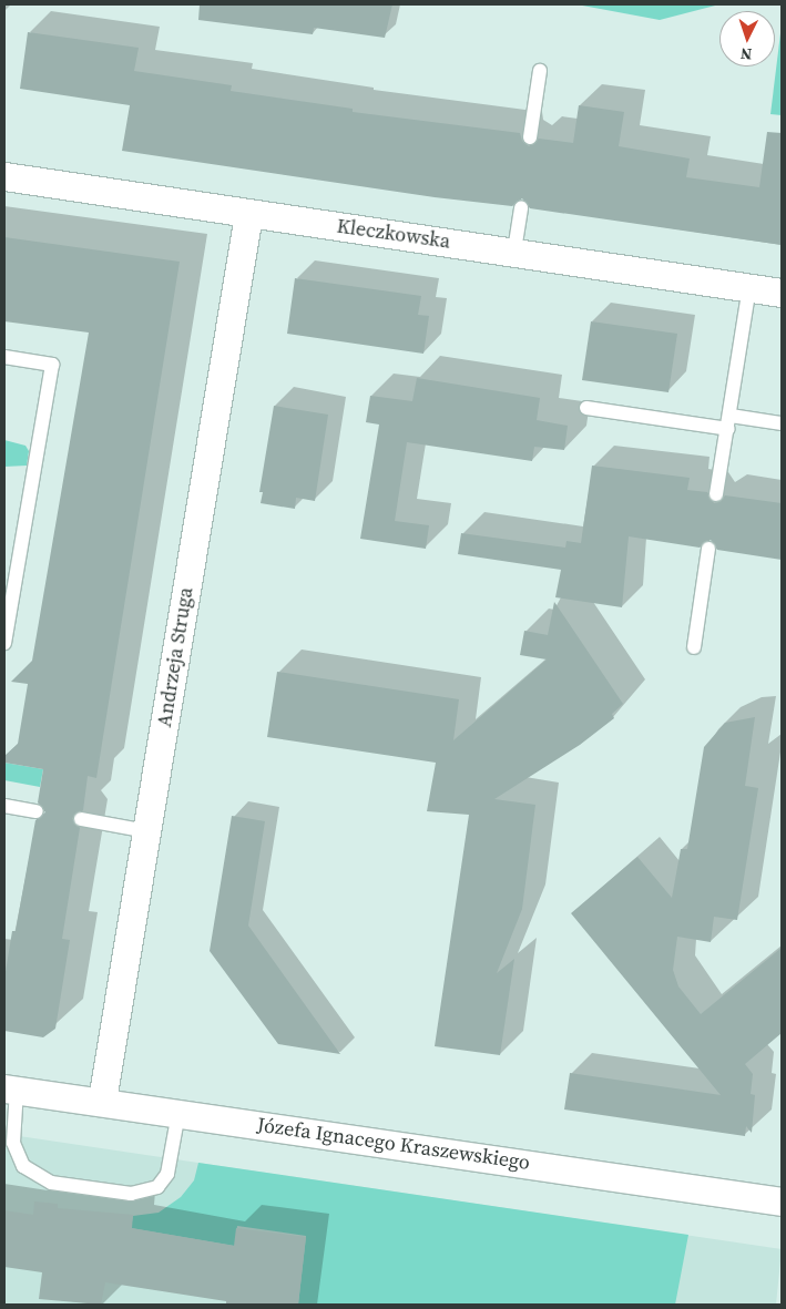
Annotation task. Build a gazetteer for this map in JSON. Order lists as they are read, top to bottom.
{
  "streets": {
    "street": ["Kleczkowska", "Andrzeja Struga", "Józefa Ignacego Kraszewskiego"]
  },
  "crossings": [
    ["Kleczkowska", "Andrzeja Struga"],
    ["Andrzeja Struga", "Józefa Ignacego Kraszewskiego"]
  ],
  "north": "bottom"
}
